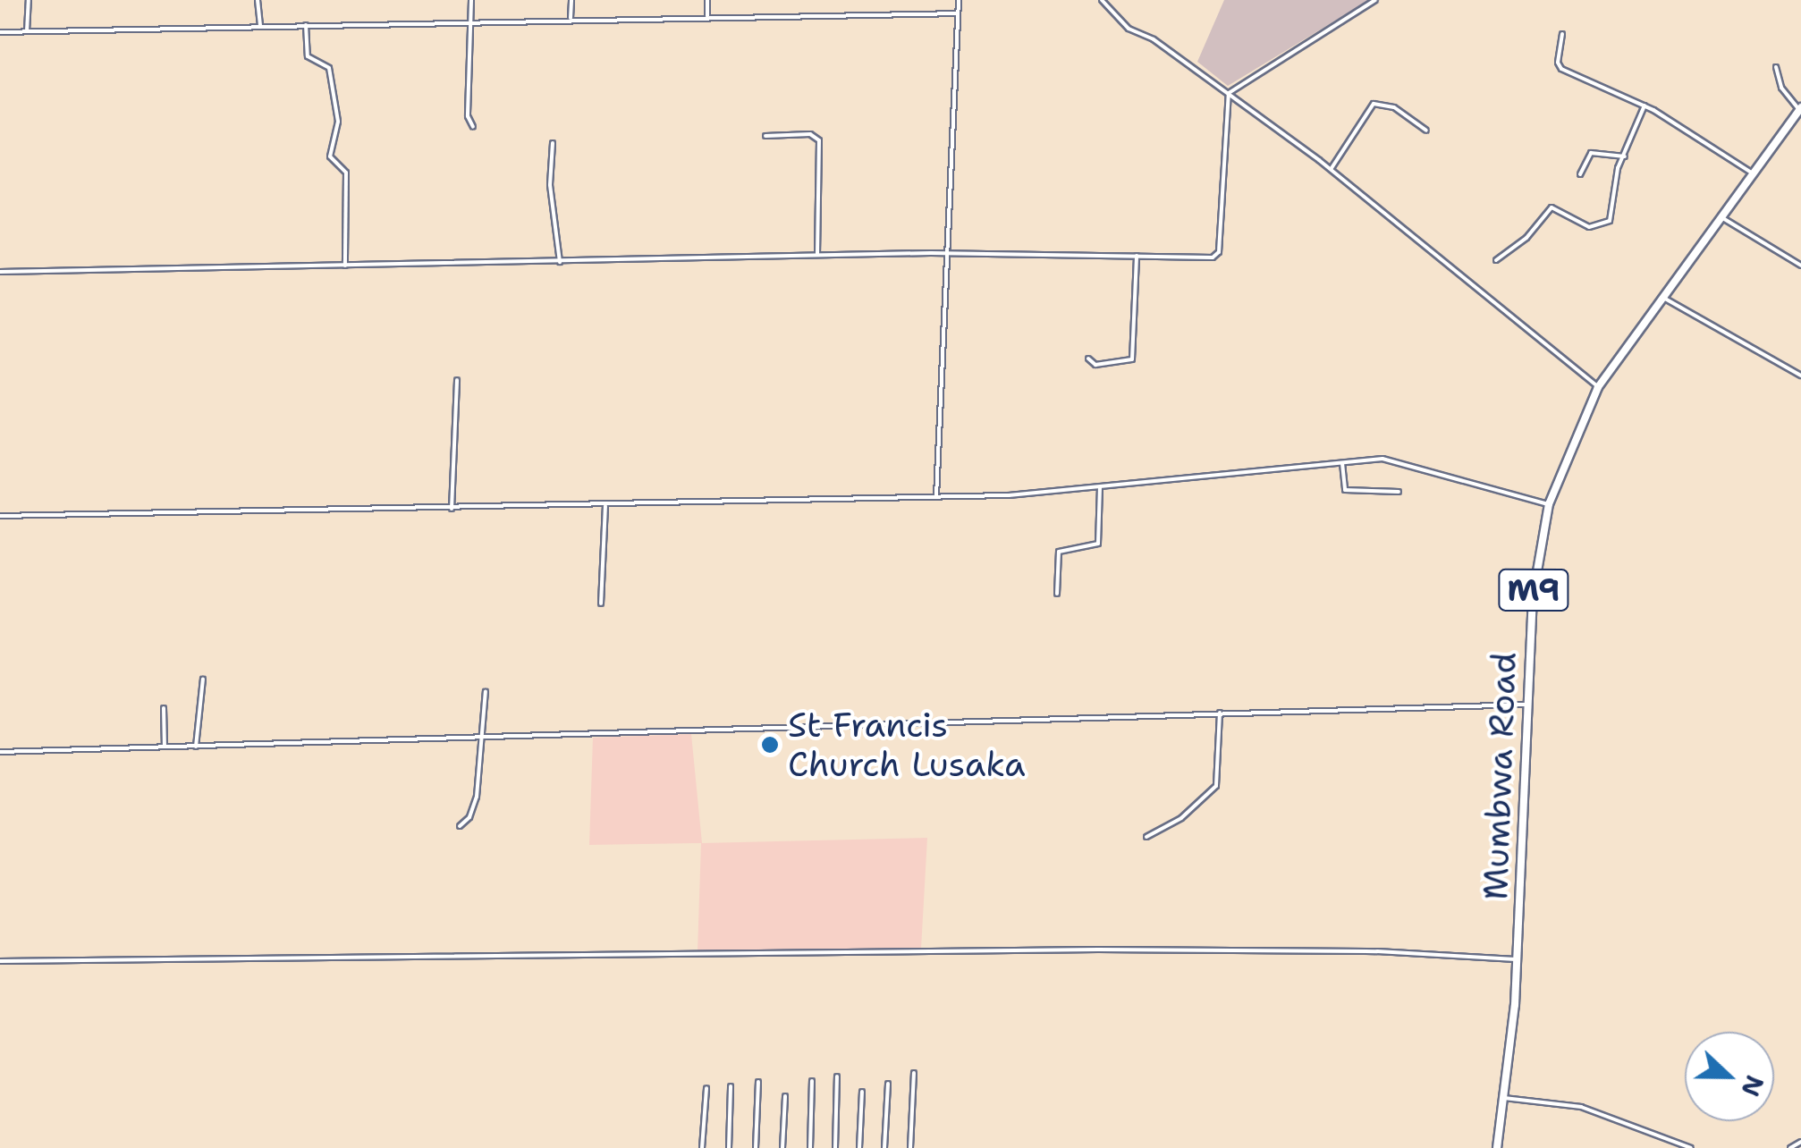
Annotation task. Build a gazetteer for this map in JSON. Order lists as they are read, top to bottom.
{
  "streets": {
    "main road": ["M9", "Mumbwa Road"]
  },
  "places": ["St Francis Church Lusaka"],
  "north": "right"
}
